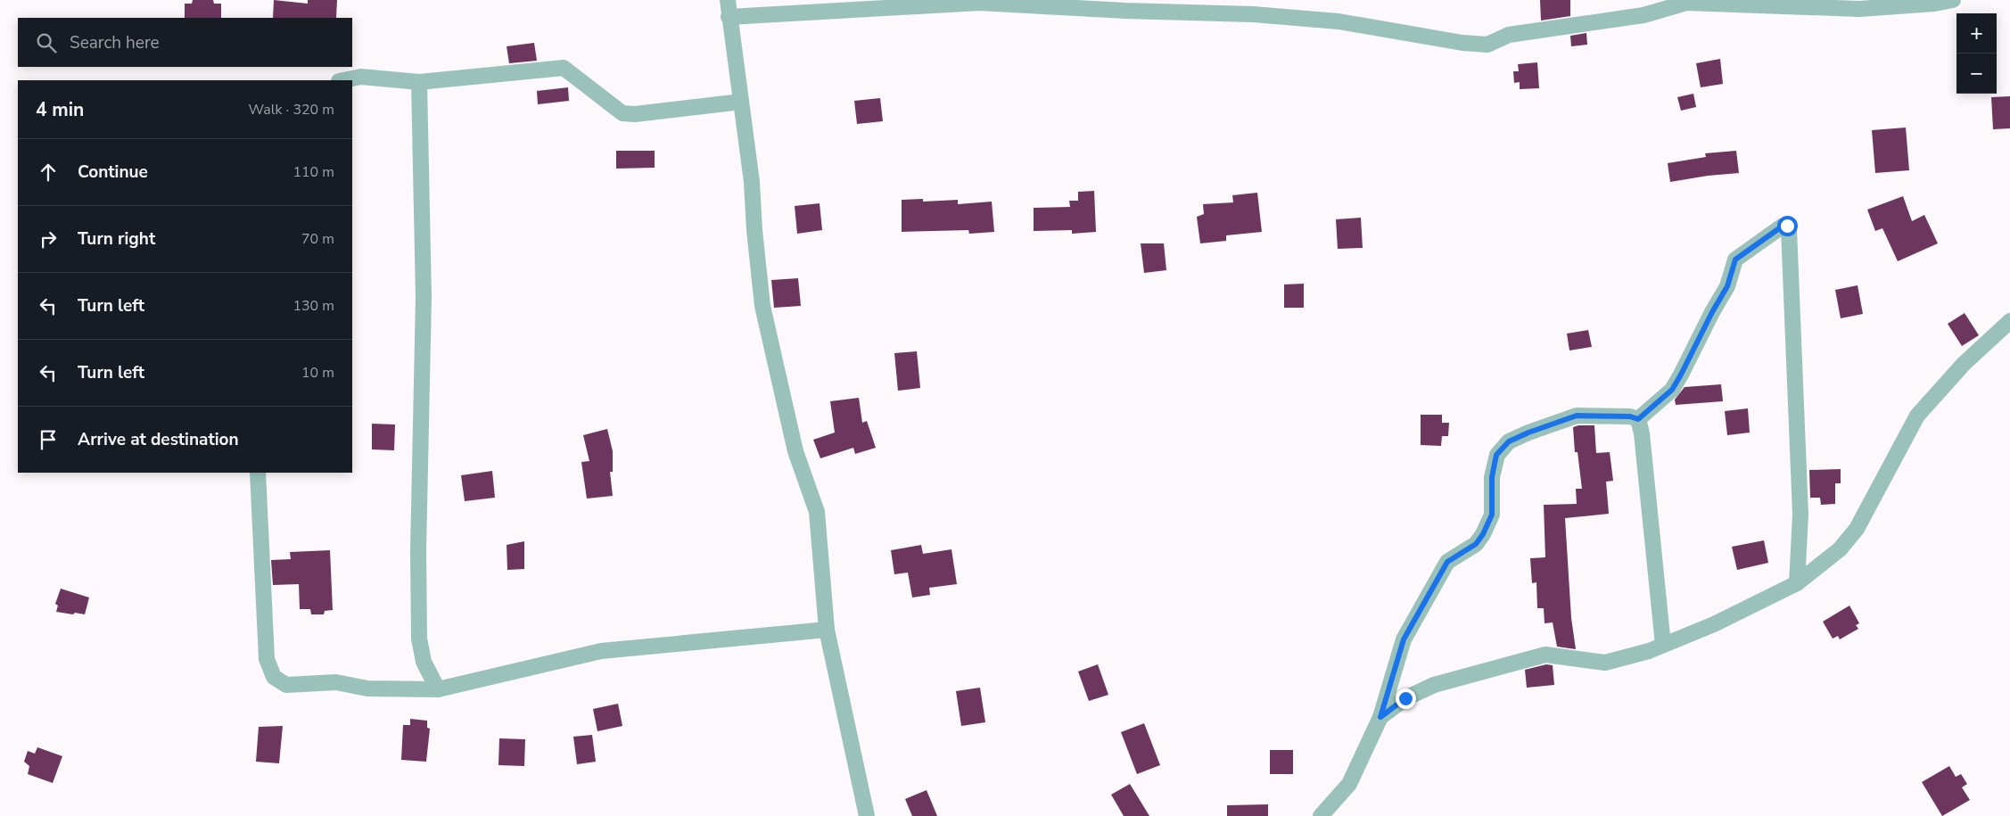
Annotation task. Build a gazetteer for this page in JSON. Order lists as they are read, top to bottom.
{
  "page": {
    "map_buttons": ["+", "−"],
    "search": "Search here",
    "heading": ["4 min", "Walk · 320 m"],
    "list": [
      ["Continue", "110 m"],
      ["Turn right", "70 m"],
      ["Turn left", "130 m"],
      ["Turn left", "10 m"],
      "Arrive at destination"
    ]
  }
}
